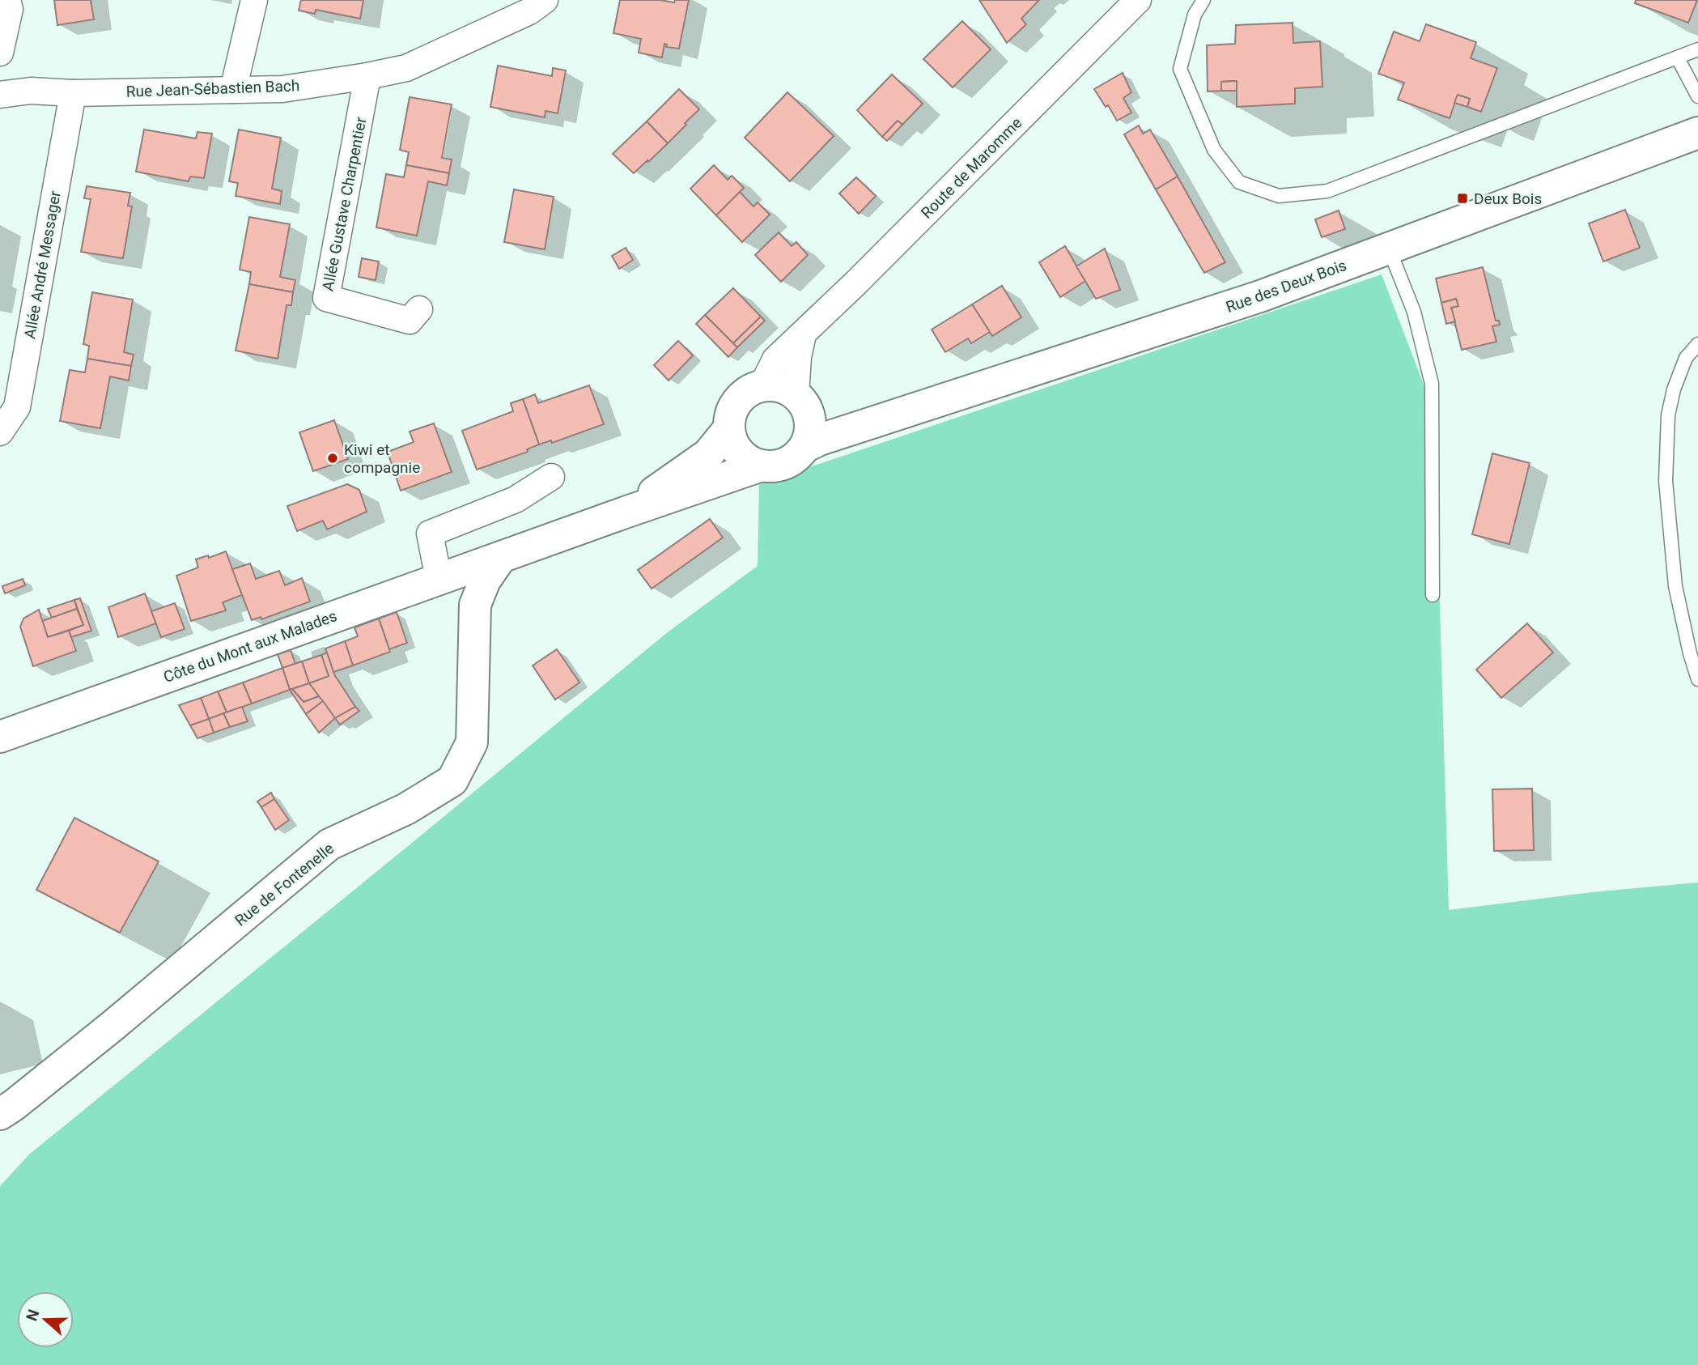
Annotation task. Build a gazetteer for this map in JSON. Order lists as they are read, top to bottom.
{
  "streets": {
    "street": [
      "Rue Jean-Sébastien Bach",
      "Route de Maromme",
      "Allée Gustave Charpentier",
      "Allée André Messager",
      "Rue des Deux Bois",
      "Côte du Mont aux Malades",
      "Rue de Fontenelle"
    ]
  },
  "crossings": [
    ["Rue Jean-Sébastien Bach", "Allée Gustave Charpentier"],
    ["Rue Jean-Sébastien Bach", "Allée André Messager"],
    ["Route de Maromme", "Rue des Deux Bois"],
    ["Côte du Mont aux Malades", "Rue de Fontenelle"]
  ],
  "places": {
    "transit": ["Deux Bois"],
    "other": ["Kiwi et compagnie"]
  },
  "north": "left"
}
